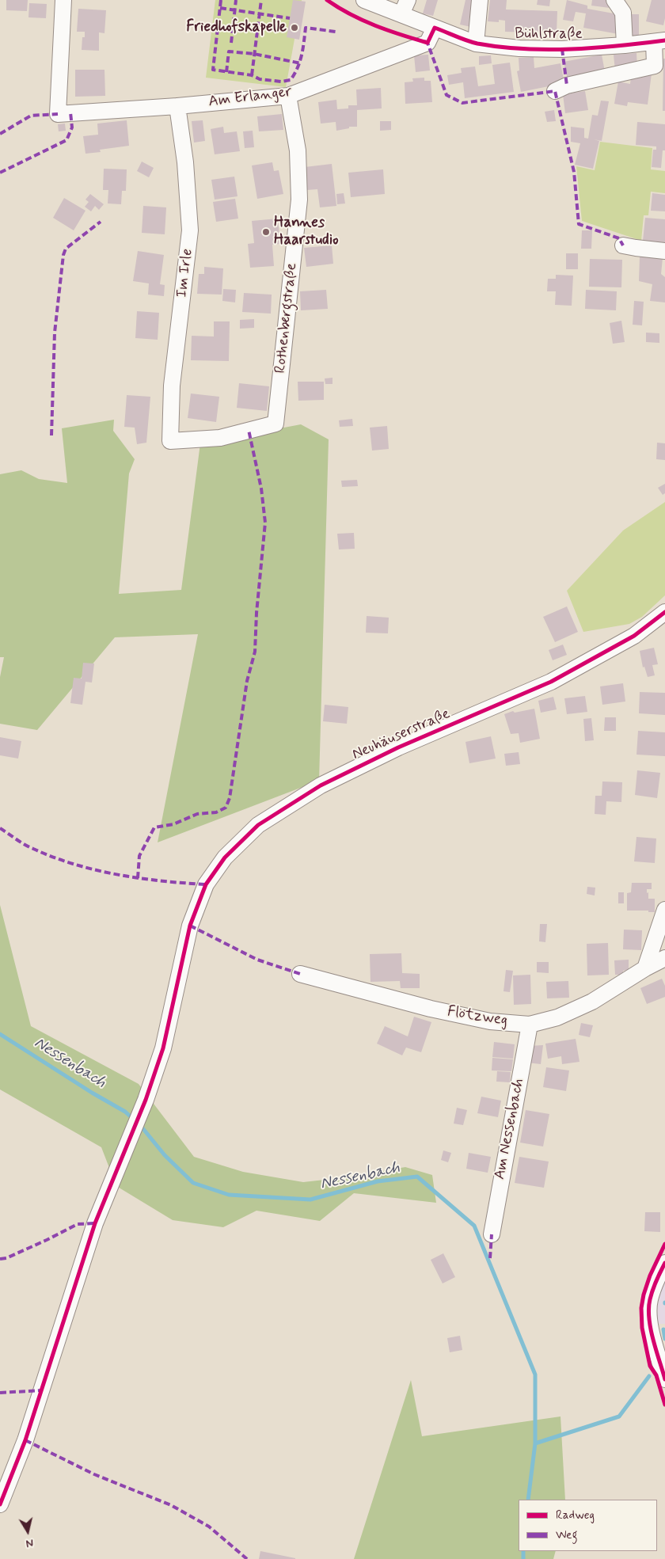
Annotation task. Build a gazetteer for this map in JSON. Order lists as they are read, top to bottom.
{
  "streets": {
    "street": [
      "Bühlstraße",
      "Am Erlanger",
      "Im Irle",
      "Rothenbergstraße",
      "Neuhäuserstraße",
      "Flötzweg",
      "Am Nessenbach"
    ]
  },
  "crossings": [
    ["Bühlstraße", "Am Erlanger"],
    ["Am Erlanger", "Im Irle"],
    ["Am Erlanger", "Rothenbergstraße"],
    ["Im Irle", "Rothenbergstraße"],
    ["Flötzweg", "Am Nessenbach"]
  ],
  "water": ["Nessenbach"],
  "places": ["Friedhofskapelle", "Hannes Haarstudio"],
  "legend": ["Radweg", "Weg"],
  "north": "bottom"
}
